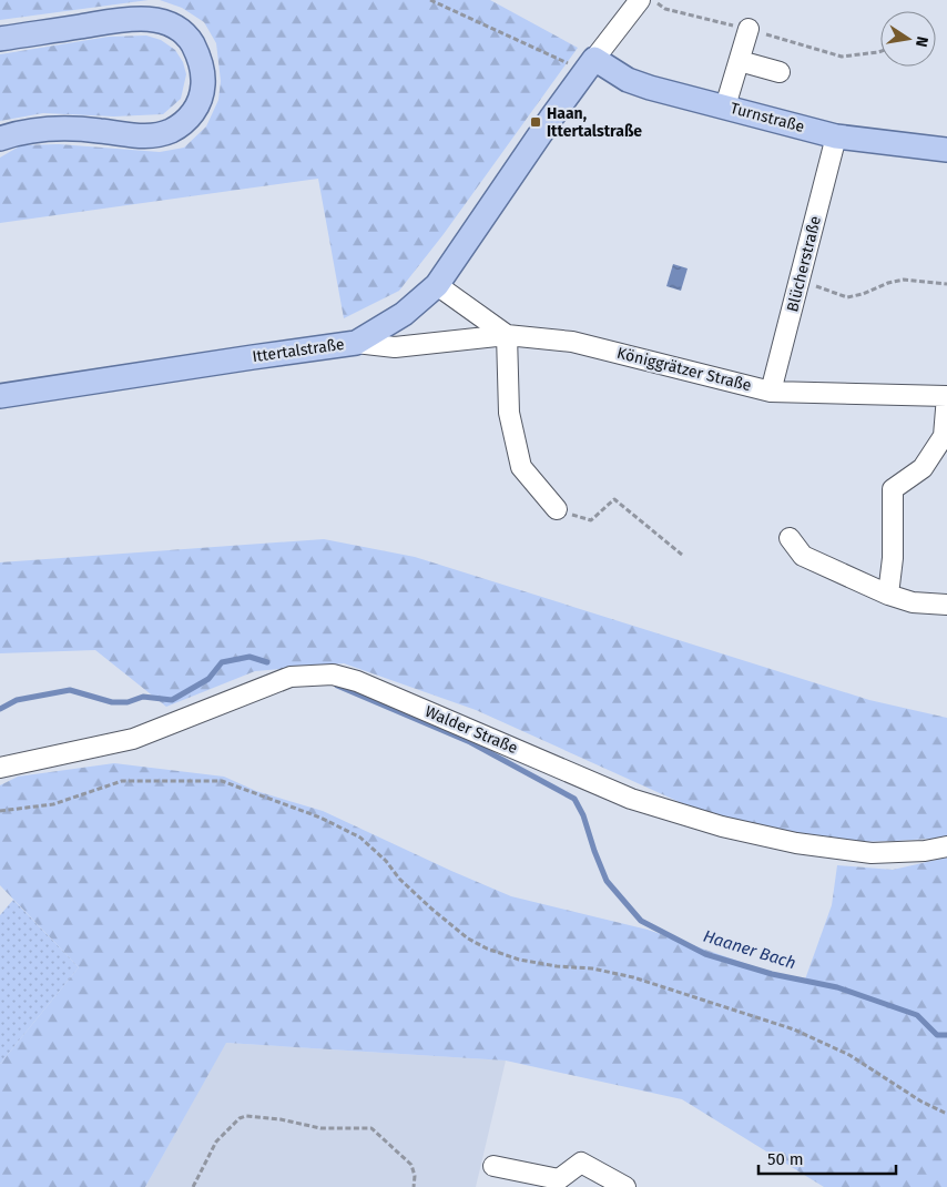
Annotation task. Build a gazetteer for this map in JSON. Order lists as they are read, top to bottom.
{
  "streets": {
    "main road": ["Turnstraße", "Ittertalstraße"],
    "street": ["Blücherstraße", "Königgrätzer Straße", "Walder Straße"]
  },
  "crossings": [
    ["Turnstraße", "Blücherstraße"],
    ["Turnstraße", "Ittertalstraße"],
    ["Blücherstraße", "Königgrätzer Straße"],
    ["Ittertalstraße", "Königgrätzer Straße"]
  ],
  "water": ["Haaner Bach"],
  "places": {
    "transit": ["Haan, Ittertalstraße"]
  },
  "scale_bar": "50 m",
  "north": "right"
}
